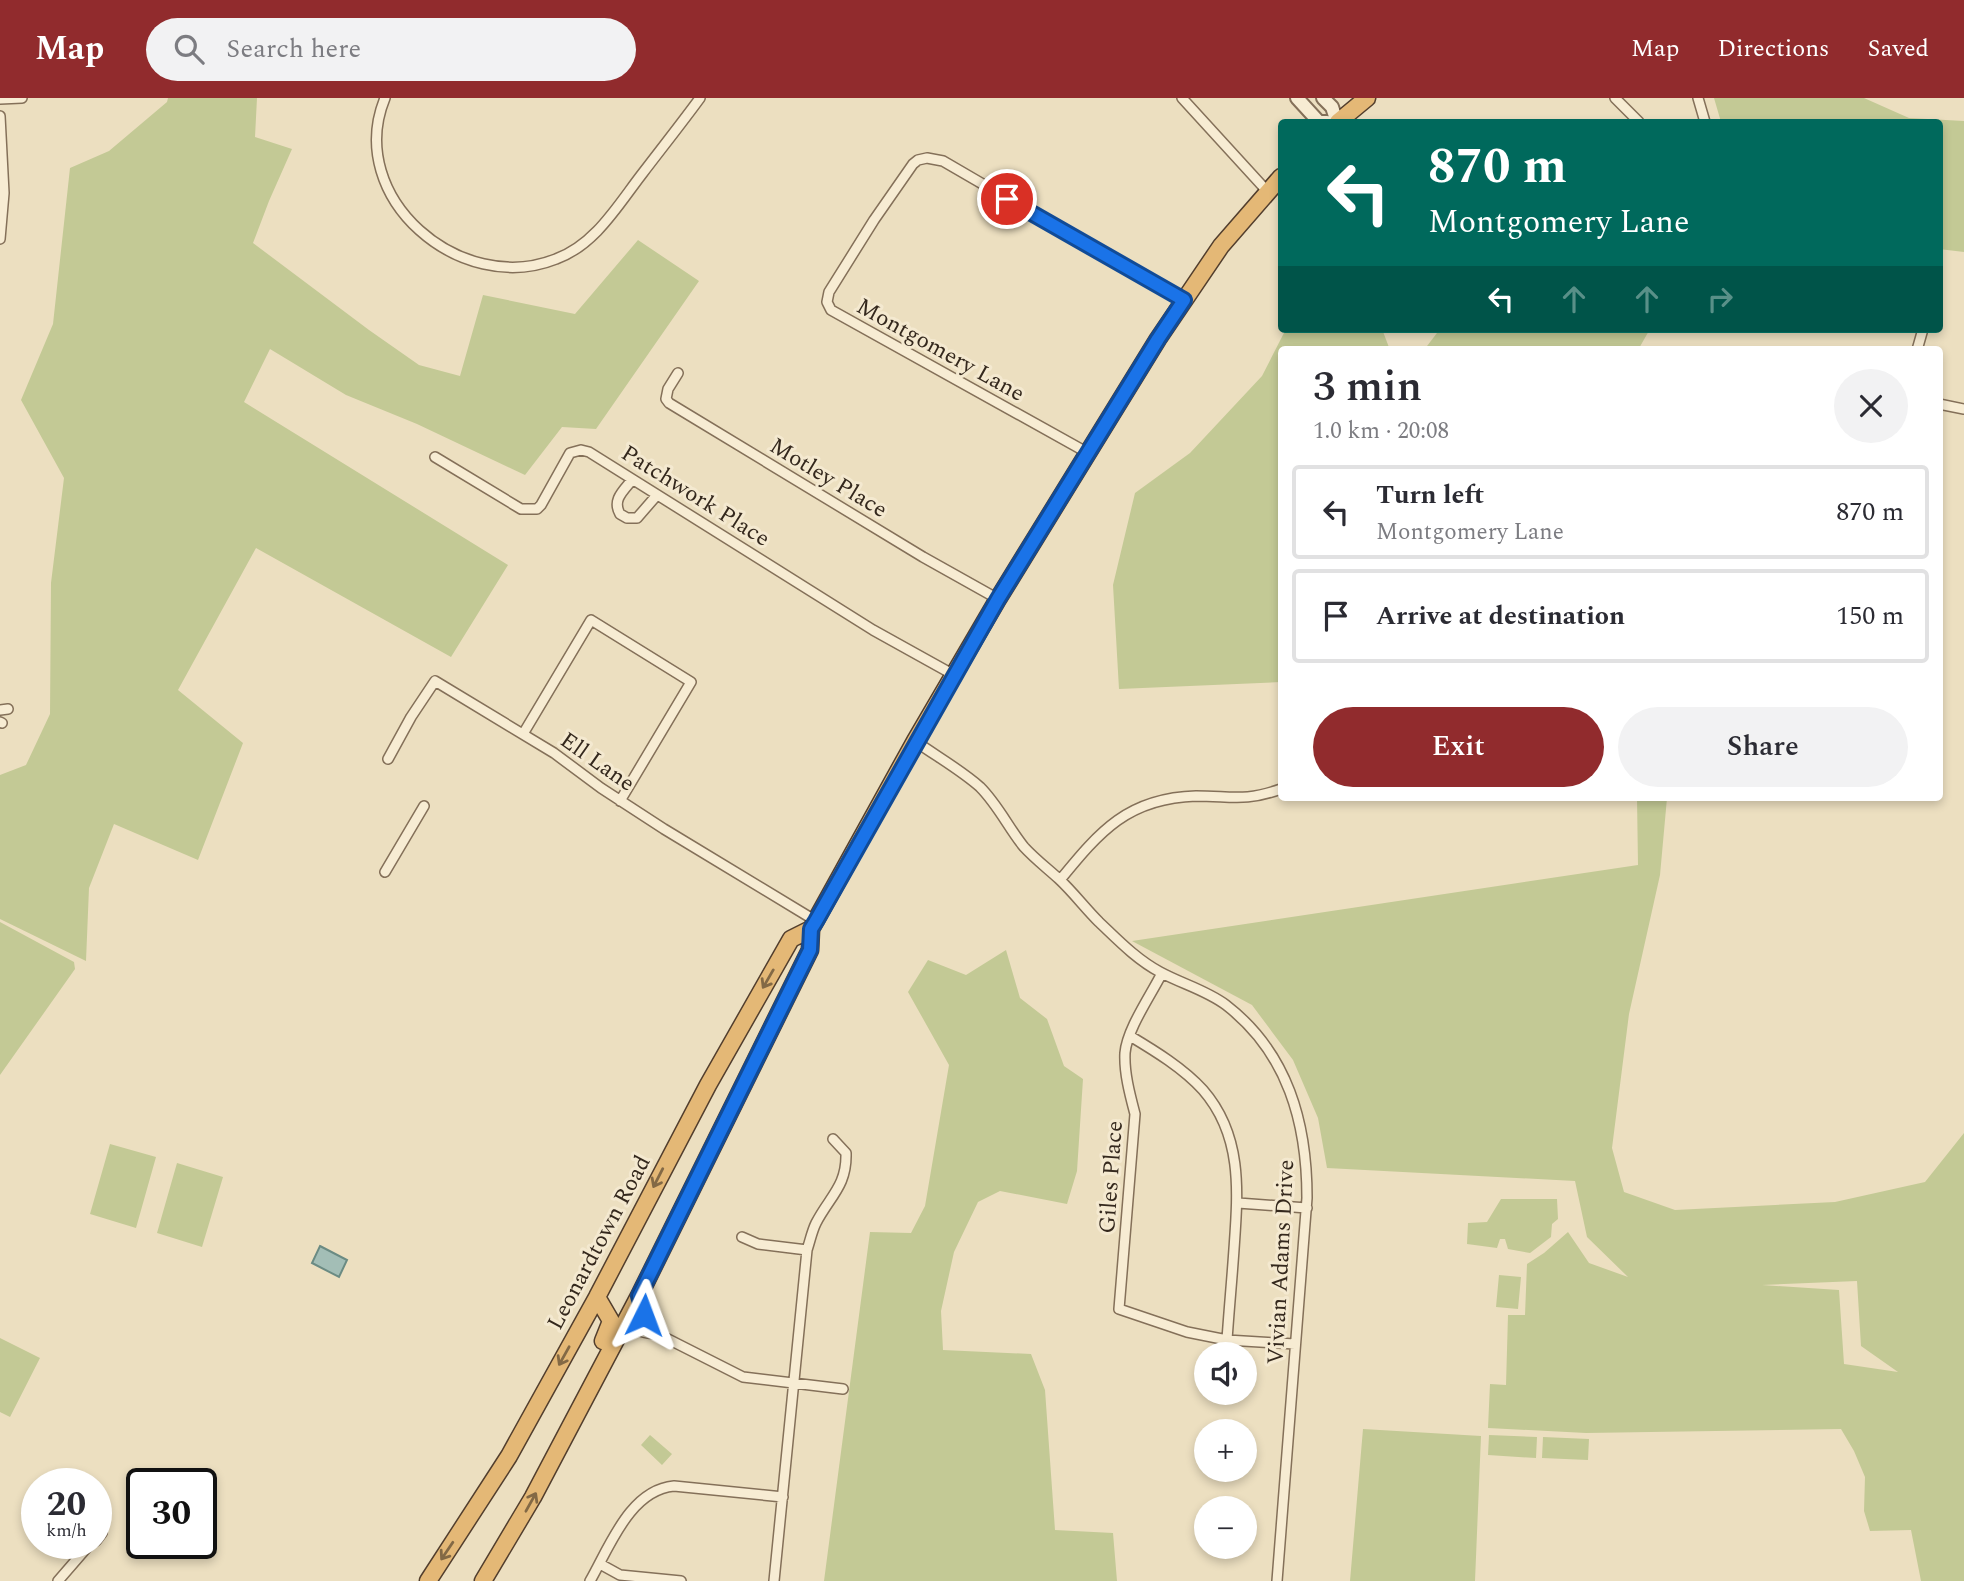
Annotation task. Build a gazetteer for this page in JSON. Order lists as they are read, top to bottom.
{
  "streets": {
    "highway": ["Leonardtown Road"],
    "street": [
      "Montgomery Lane",
      "Motley Place",
      "Patchwork Place",
      "Ell Lane",
      "Giles Place",
      "Vivian Adams Drive"
    ]
  },
  "crossings": [
    ["Montgomery Lane", "Leonardtown Road"],
    ["Motley Place", "Leonardtown Road"],
    ["Patchwork Place", "Leonardtown Road"],
    ["Ell Lane", "Leonardtown Road"],
    ["Giles Place", "Vivian Adams Drive"],
    ["Leonardtown Road", "Vivian Adams Drive"]
  ],
  "page": {
    "header": "Map",
    "search": "Search here",
    "nav": ["Map", "Directions", "Saved"],
    "turn": ["870 m", "Montgomery Lane"],
    "heading": ["3 min", "1.0 km · 20:08"],
    "list": [
      {
        "name": "Turn left",
        "note": "Montgomery Lane",
        "value": "870 m"
      },
      {
        "name": "Arrive at destination",
        "value": "150 m"
      }
    ],
    "buttons": ["Exit", "Share"],
    "map_buttons": ["+", "−"],
    "speed": "20 km/h",
    "limit": "30"
  }
}
